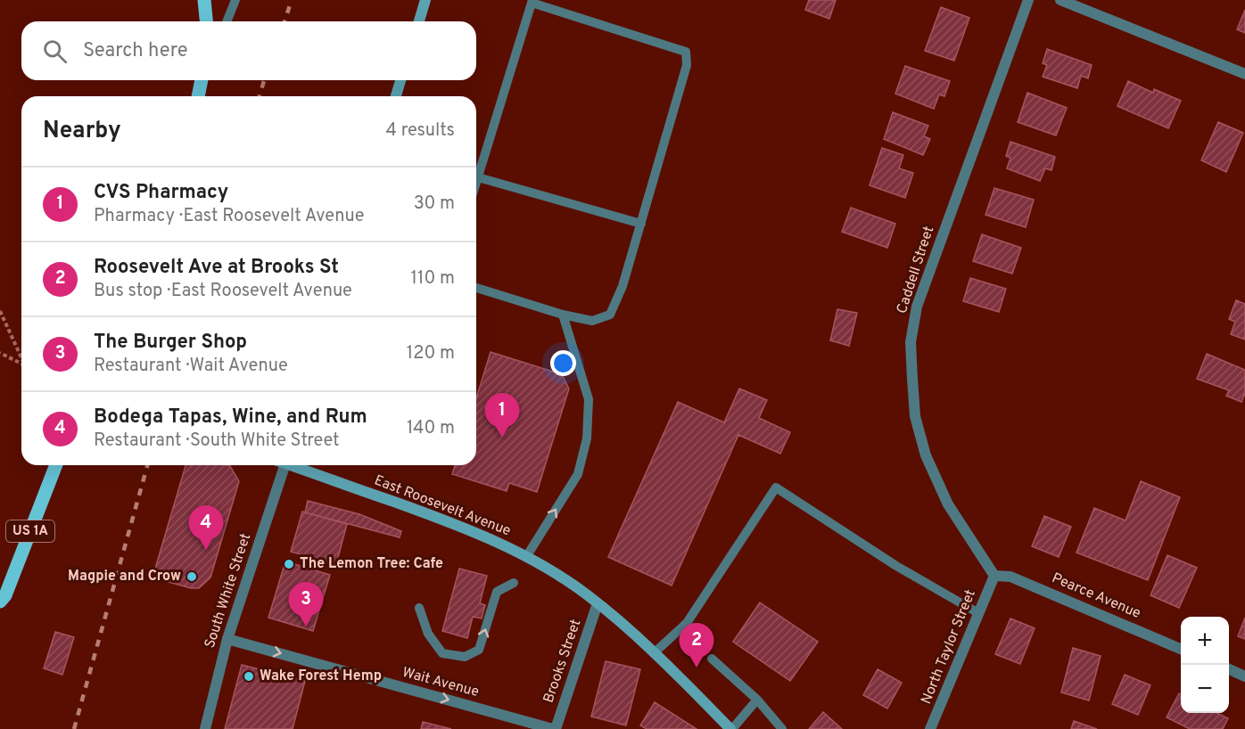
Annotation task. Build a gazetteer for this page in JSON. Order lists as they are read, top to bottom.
{
  "streets": {
    "main road": ["East Roosevelt Avenue", "US 1A"],
    "street": [
      "Caddell Street",
      "South White Street",
      "Pearce Avenue",
      "North Taylor Street",
      "Brooks Street",
      "Wait Avenue"
    ]
  },
  "crossings": [
    ["Caddell Street", "Pearce Avenue"],
    ["Caddell Street", "North Taylor Street"],
    ["East Roosevelt Avenue", "Brooks Street"],
    ["South White Street", "Wait Avenue"],
    ["Pearce Avenue", "North Taylor Street"],
    ["Brooks Street", "Wait Avenue"]
  ],
  "one_way": ["Wait Avenue"],
  "places": ["The Lemon Tree: Cafe", "Magpie and Crow", "Wake Forest Hemp"],
  "page": {
    "search": "Search here",
    "heading": ["Nearby", "4 results"],
    "list": [
      {
        "mark": "1",
        "name": "CVS Pharmacy",
        "note": "Pharmacy · East Roosevelt Avenue",
        "value": "30 m"
      },
      {
        "mark": "2",
        "name": "Roosevelt Ave at Brooks St",
        "note": "Bus stop · East Roosevelt Avenue",
        "value": "110 m"
      },
      {
        "mark": "3",
        "name": "The Burger Shop",
        "note": "Restaurant · Wait Avenue",
        "value": "120 m"
      },
      {
        "mark": "4",
        "name": "Bodega Tapas, Wine, and Rum",
        "note": "Restaurant · South White Street",
        "value": "140 m"
      }
    ],
    "pins": [
      "1",
      "4",
      "3",
      "2"
    ],
    "map_buttons": ["+", "−"]
  }
}
